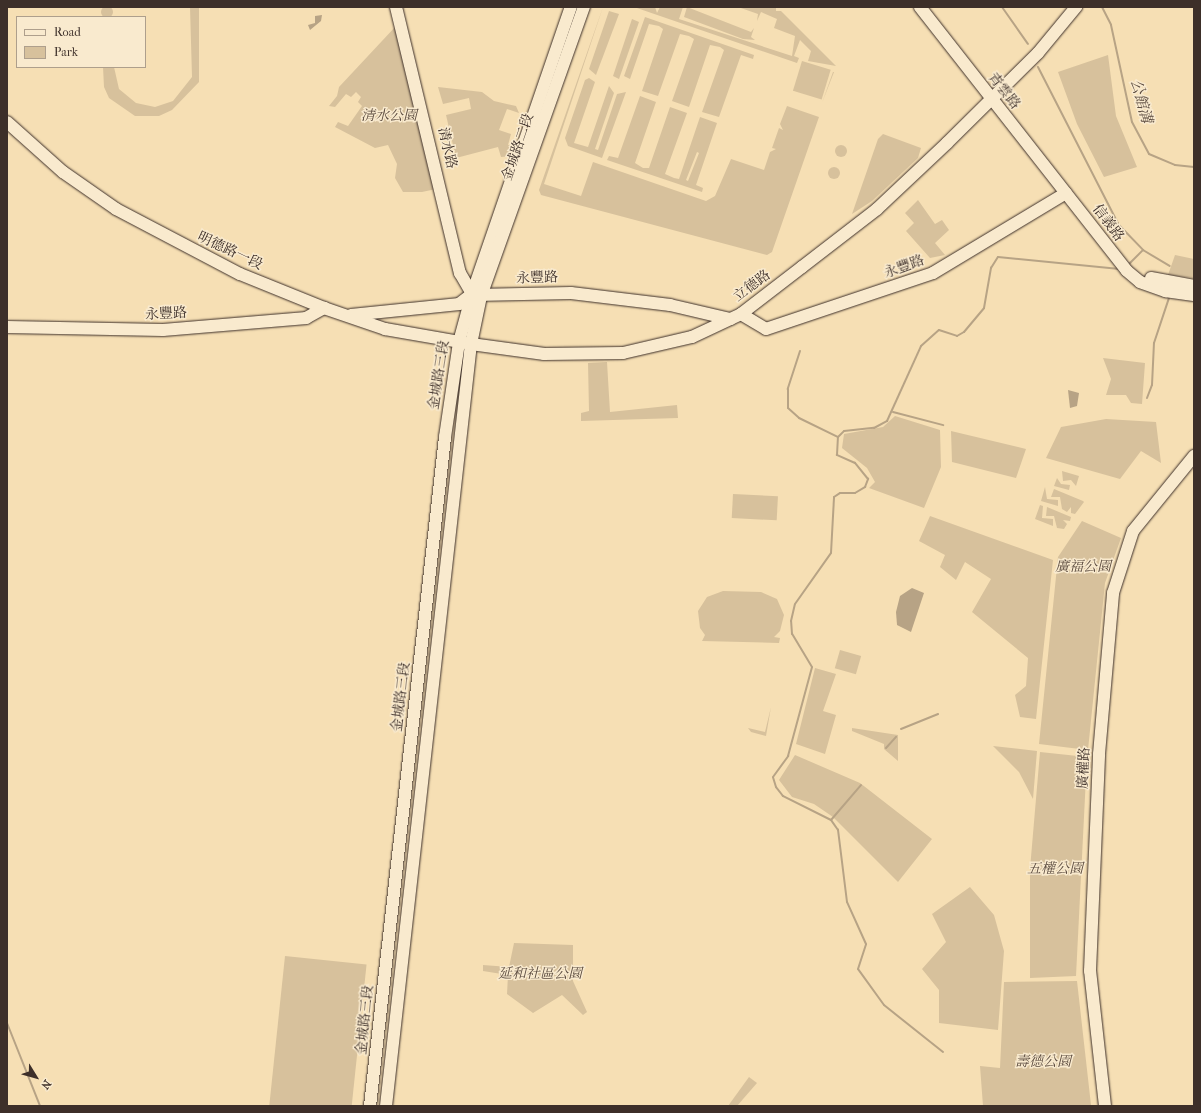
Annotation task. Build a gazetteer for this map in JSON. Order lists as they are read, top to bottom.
{
  "streets": {
    "street": [
      "青雲路",
      "金城路二段",
      "清水路",
      "信義路",
      "明德路一段",
      "永豐路",
      "立德路",
      "金城路三段",
      "廣權路"
    ]
  },
  "crossings": [
    ["青雲路", "信義路"],
    ["青雲路", "永豐路"],
    ["青雲路", "立德路"],
    ["金城路二段", "清水路"],
    ["金城路二段", "永豐路"],
    ["金城路二段", "金城路三段"],
    ["清水路", "永豐路"],
    ["清水路", "金城路三段"],
    ["信義路", "永豐路"],
    ["明德路一段", "永豐路"],
    ["明德路一段", "立德路"],
    ["明德路一段", "金城路三段"],
    ["永豐路", "立德路"],
    ["永豐路", "金城路三段"],
    ["立德路", "金城路三段"]
  ],
  "water": ["公館溝"],
  "parks": [
    "清水公園",
    "廣福公園",
    "五權公園",
    "延和社區公園",
    "壽德公園"
  ],
  "legend": ["Road", "Park"],
  "north": "bottom right"
}
